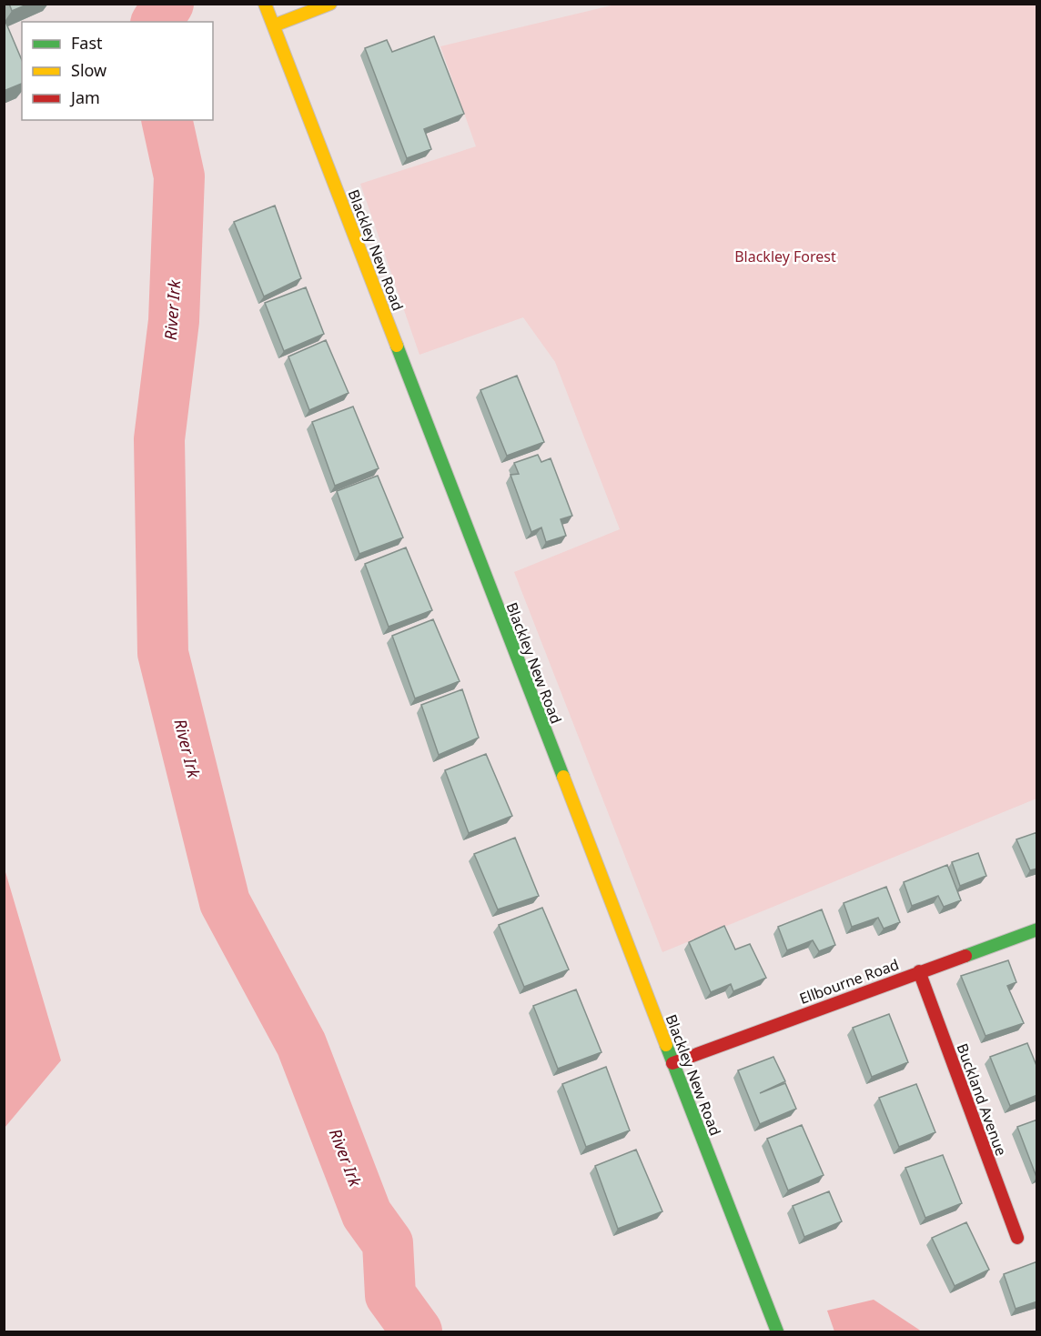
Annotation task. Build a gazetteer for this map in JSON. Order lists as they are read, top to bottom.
{
  "streets": {
    "street": ["Blackley New Road", "Ellbourne Road", "Buckland Avenue"]
  },
  "crossings": [
    ["Blackley New Road", "Ellbourne Road"],
    ["Ellbourne Road", "Buckland Avenue"]
  ],
  "water": ["River Irk"],
  "parks": ["Blackley Forest"],
  "legend": ["Fast", "Slow", "Jam"]
}
